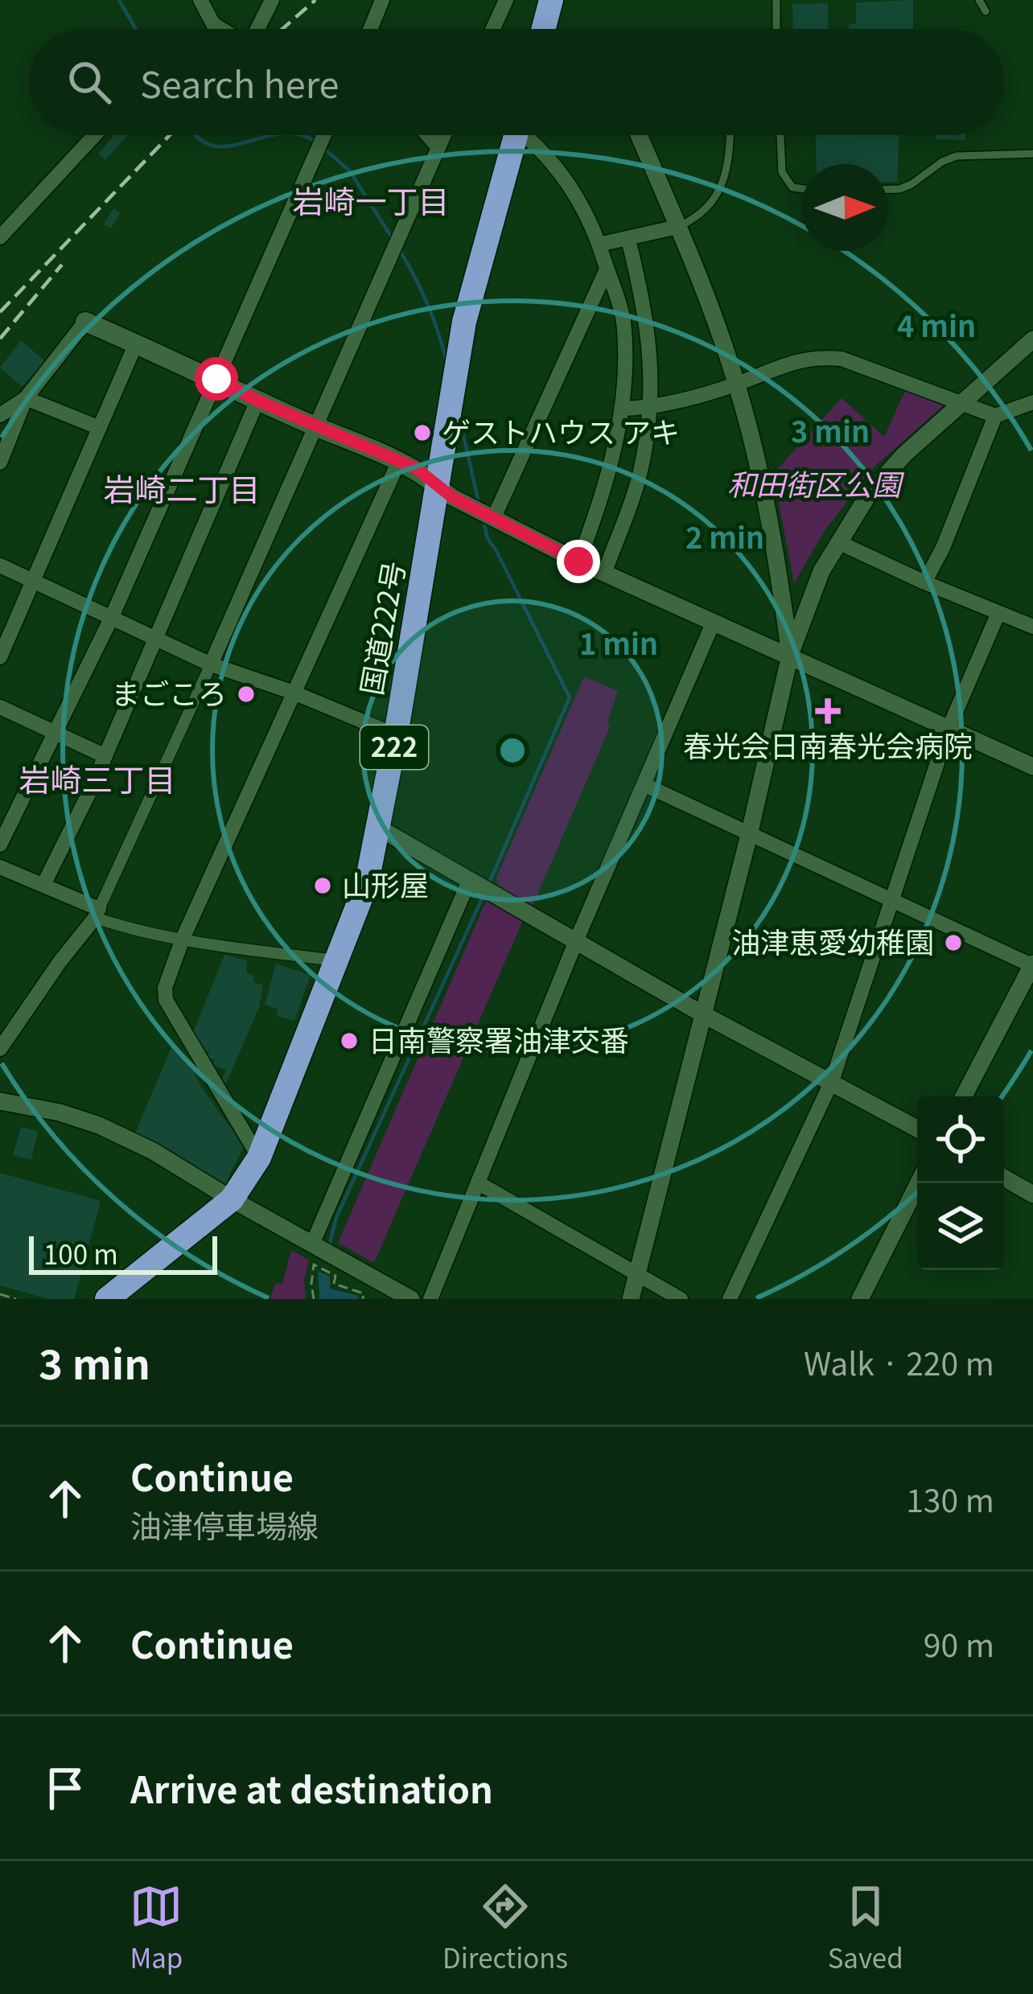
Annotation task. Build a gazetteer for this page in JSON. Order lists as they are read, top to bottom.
{
  "streets": {
    "highway": ["国道222号", "222"]
  },
  "districts": ["岩崎一丁目", "岩崎二丁目", "岩崎三丁目"],
  "parks": ["和田街区公園"],
  "places": {
    "other": [
      "ゲストハウス アキ",
      "まごころ",
      "山形屋",
      "油津恵愛幼稚園",
      "日南警察署油津交番"
    ],
    "health": ["春光会日南春光会病院"]
  },
  "scale_bar": "100 m",
  "north": "right",
  "page": {
    "search": "Search here",
    "scale": "100 m",
    "heading": ["3 min", "Walk · 220 m"],
    "list": [
      ["Continue", "油津停車場線", "130 m"],
      ["Continue", "90 m"],
      "Arrive at destination"
    ],
    "nav": ["Map", "Directions", "Saved"]
  },
  "rings": [
    "4 min",
    "3 min",
    "2 min",
    "1 min"
  ]
}
